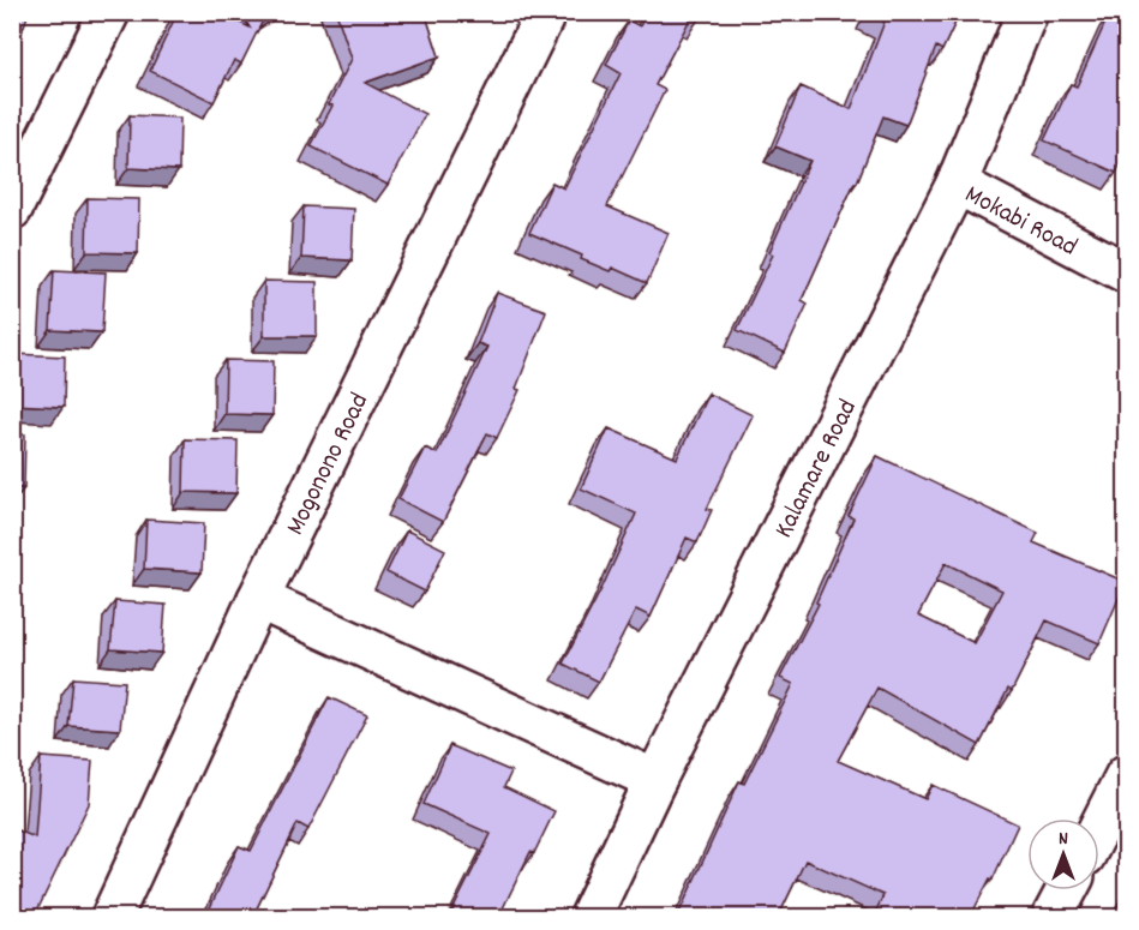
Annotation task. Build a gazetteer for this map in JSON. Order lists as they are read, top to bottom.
{
  "streets": {
    "street": ["Mokabi Road", "Mogonono Road", "Kalamare Road"]
  },
  "crossings": [
    ["Mokabi Road", "Kalamare Road"]
  ],
  "north": "top"
}
